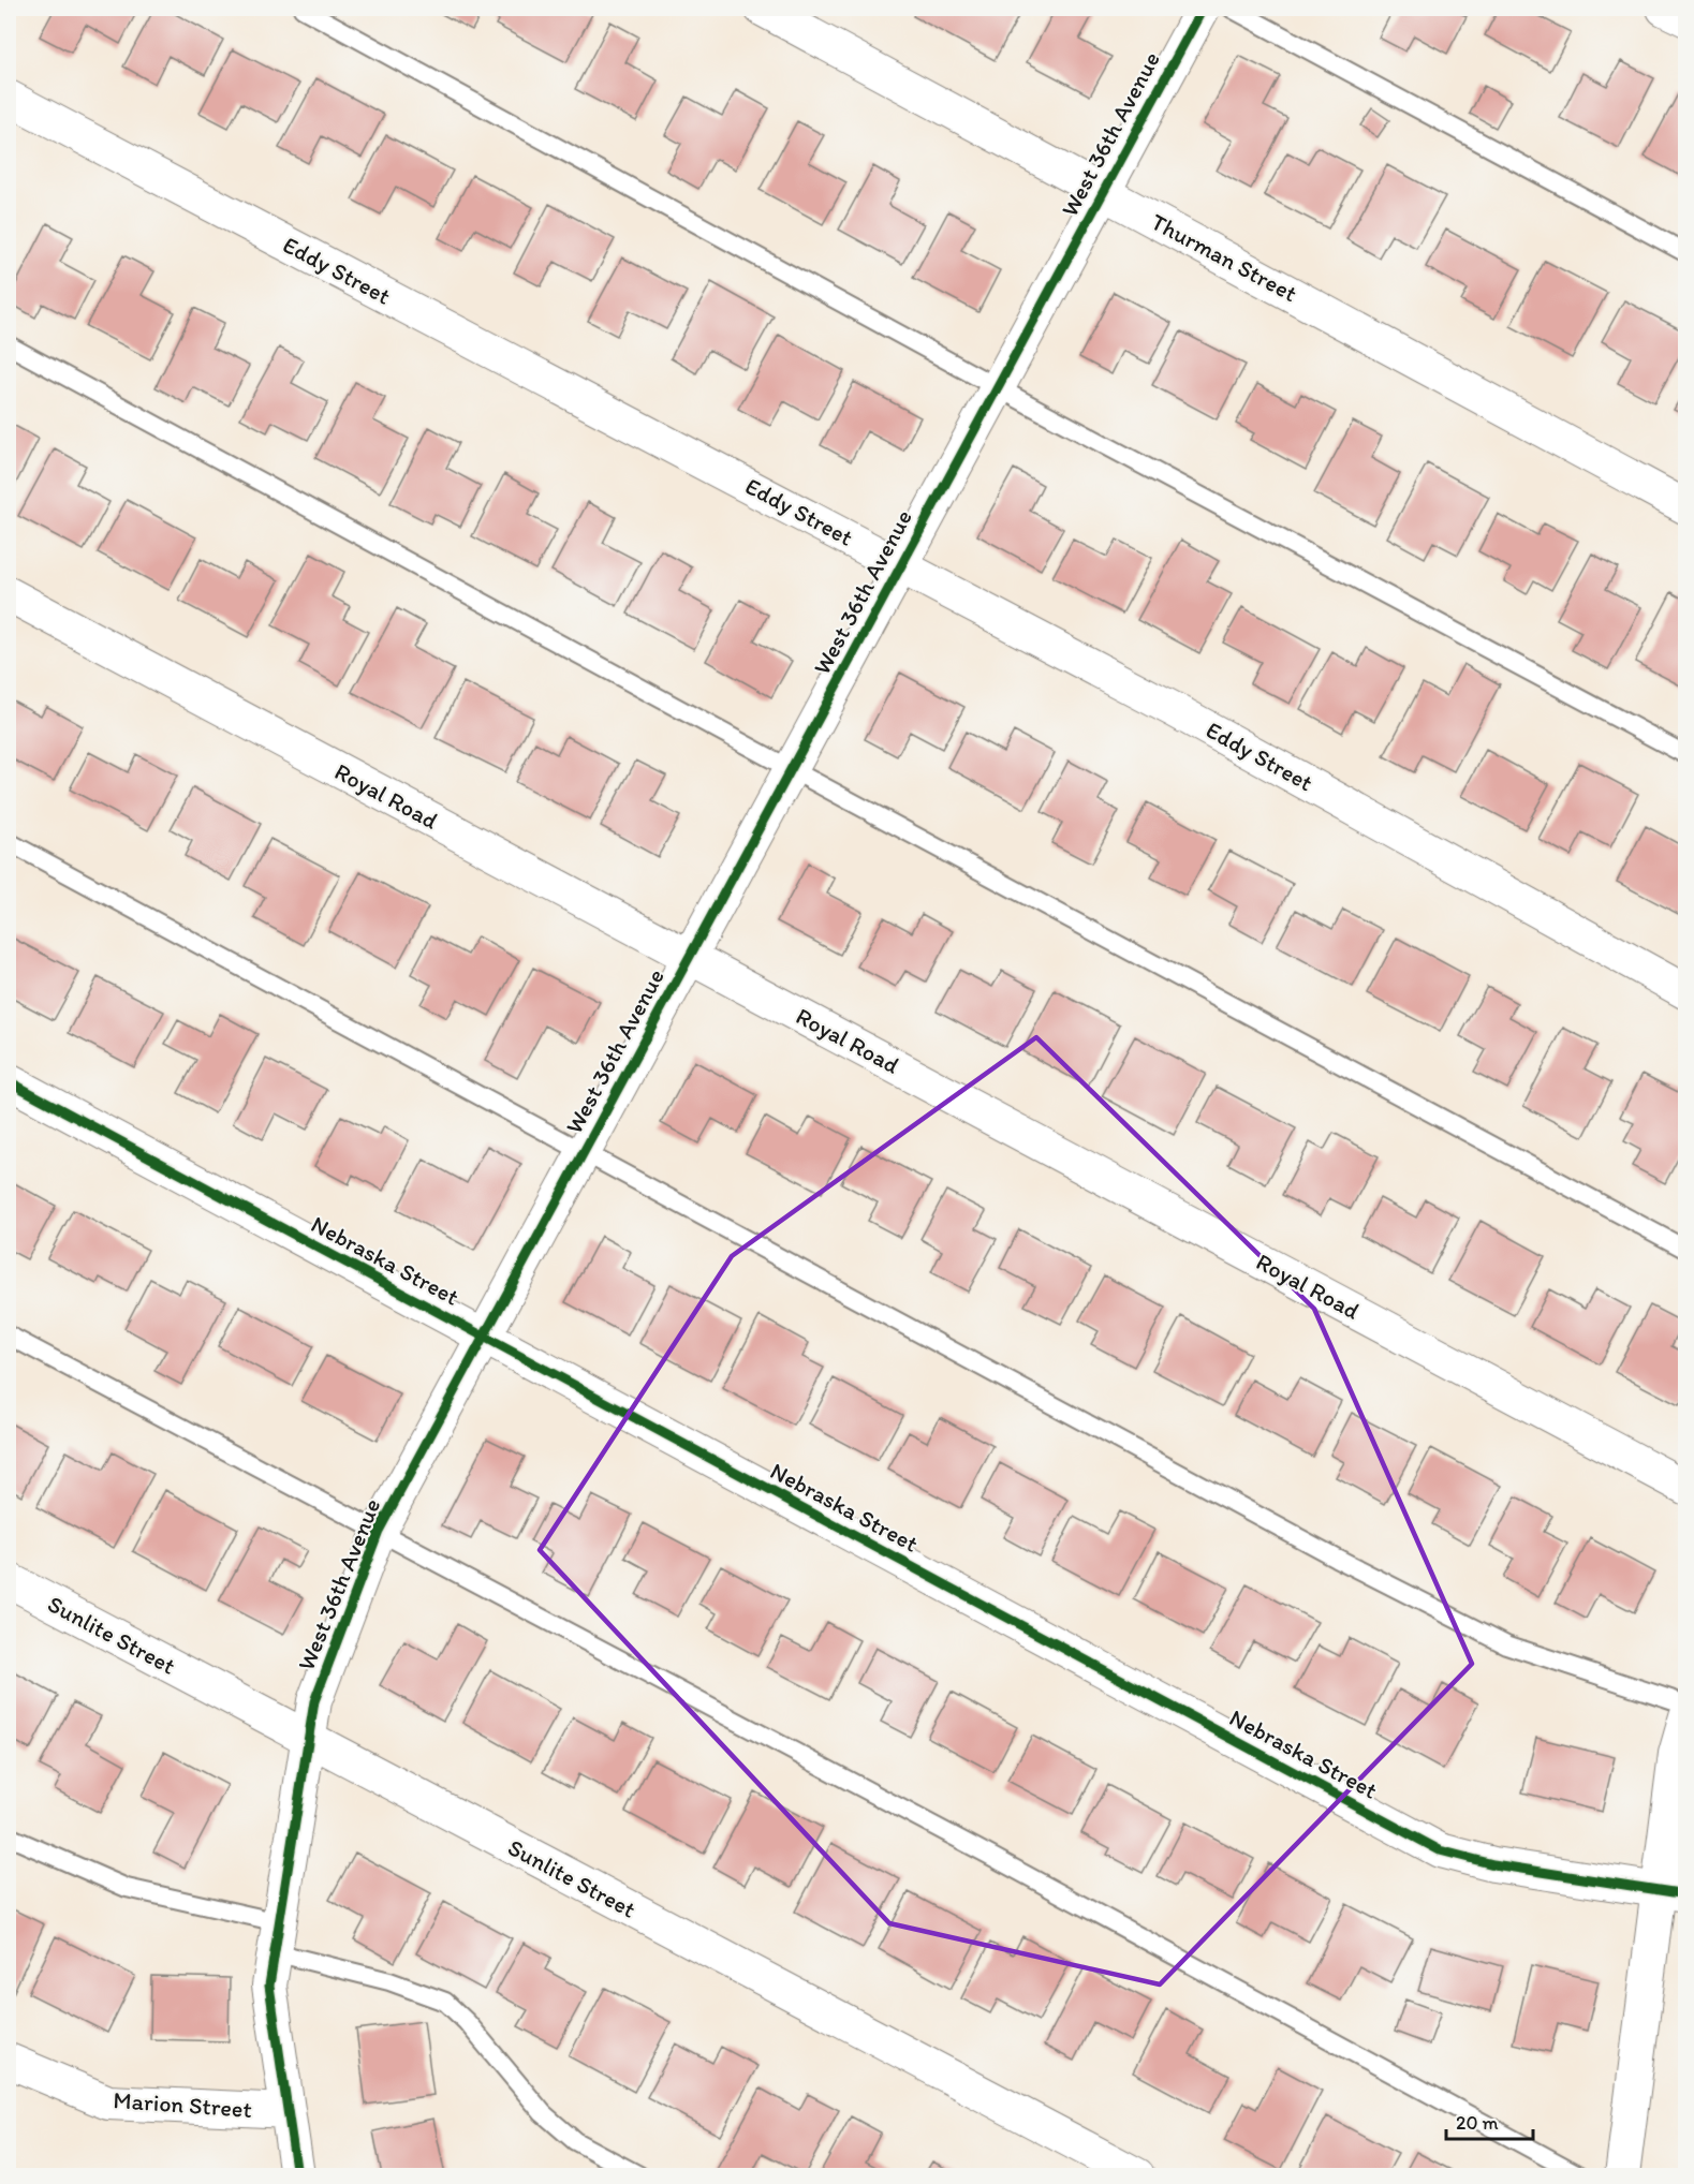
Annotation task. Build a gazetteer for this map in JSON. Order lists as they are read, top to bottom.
{
  "streets": {
    "street": [
      "West 36th Avenue",
      "Thurman Street",
      "Eddy Street",
      "Royal Road",
      "Nebraska Street",
      "Sunlite Street",
      "Marion Street"
    ]
  },
  "crossings": [
    ["West 36th Avenue", "Thurman Street"],
    ["West 36th Avenue", "Eddy Street"],
    ["West 36th Avenue", "Royal Road"],
    ["West 36th Avenue", "Nebraska Street"],
    ["West 36th Avenue", "Sunlite Street"],
    ["West 36th Avenue", "Marion Street"]
  ],
  "scale_bar": "20 m"
}
